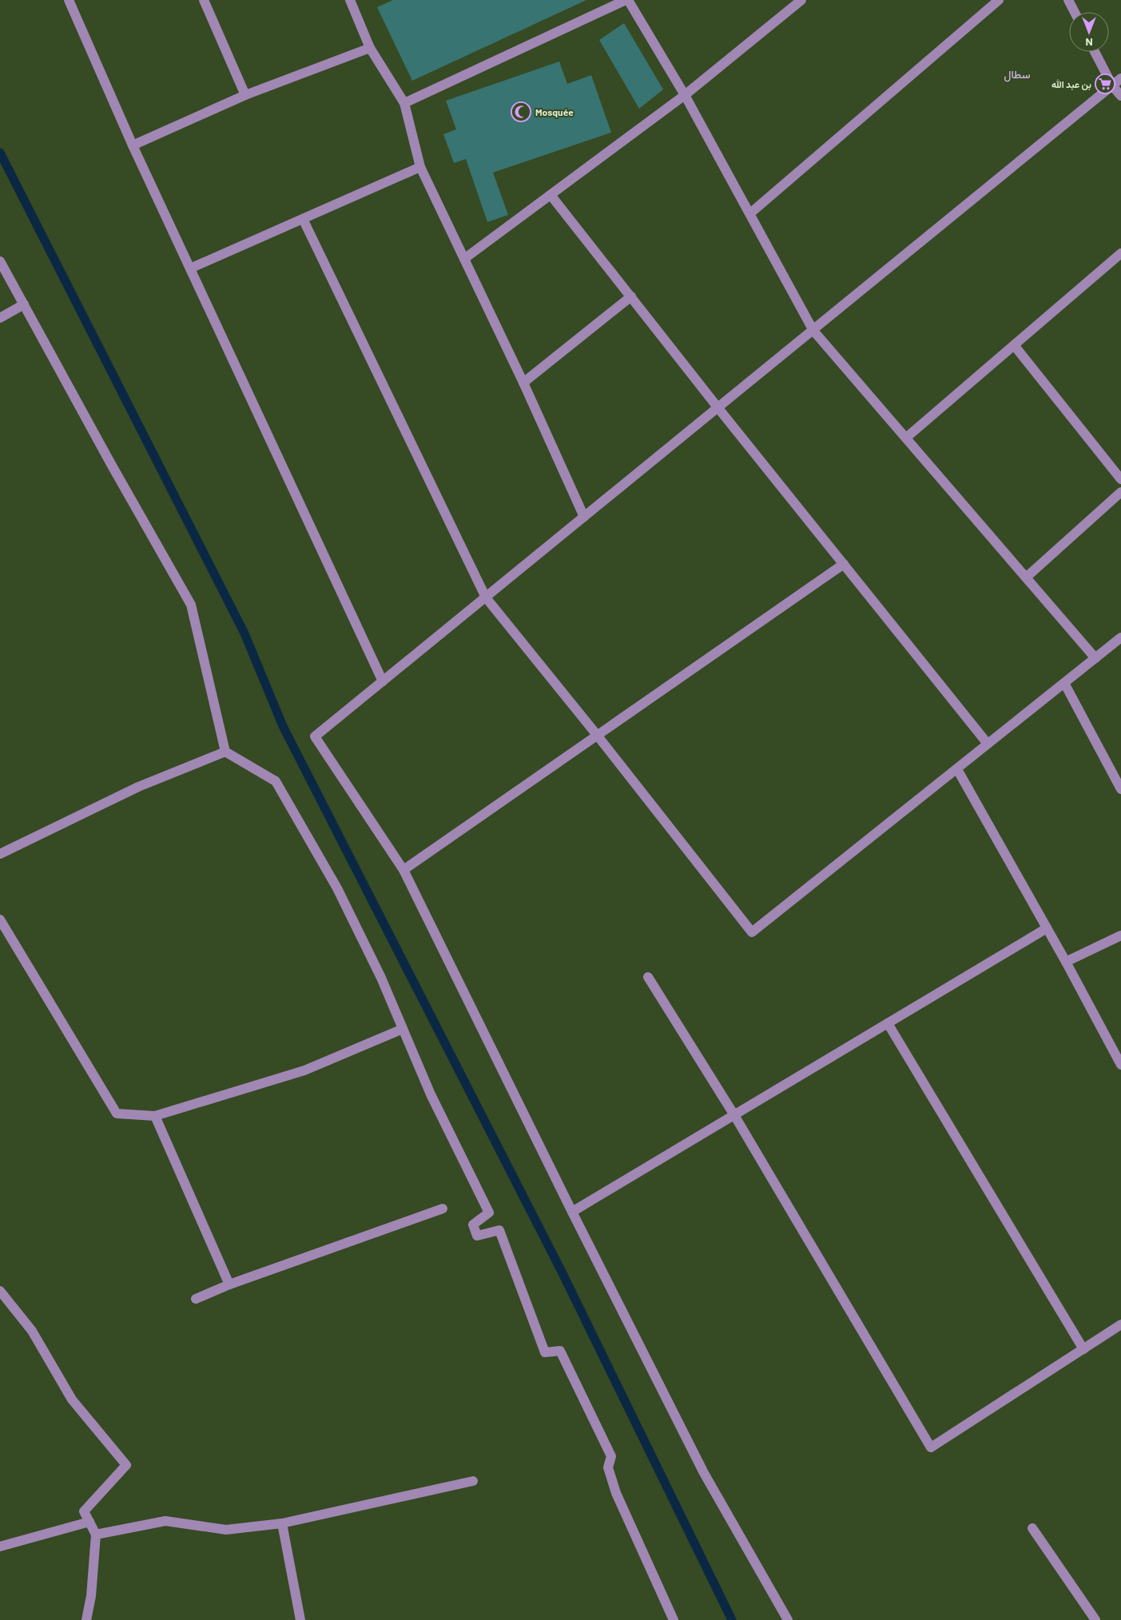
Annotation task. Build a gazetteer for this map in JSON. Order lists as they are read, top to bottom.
{
  "districts": ["سطال"],
  "places": {
    "supermarket": ["بن عبد الله"],
    "mosque": ["Mosquée"]
  },
  "north": "bottom"
}
